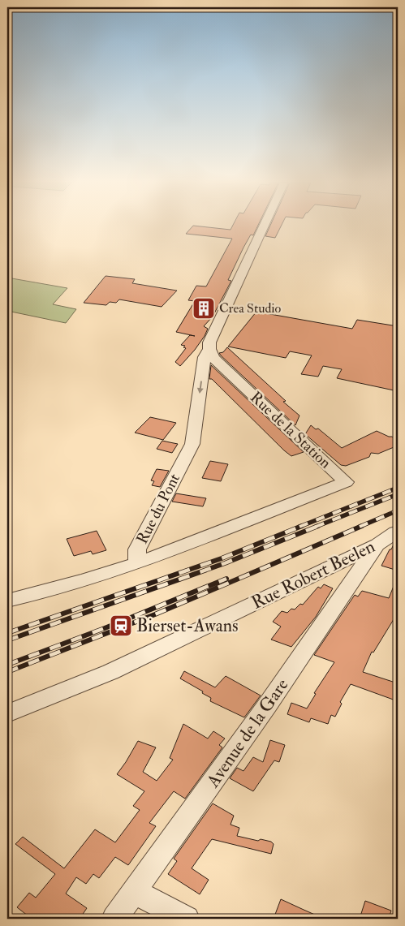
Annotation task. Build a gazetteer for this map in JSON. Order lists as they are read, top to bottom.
{
  "streets": {
    "street": [
      "Rue de la Station",
      "Rue du Pont",
      "Rue Robert Beelen",
      "Avenue de la Gare"
    ]
  },
  "crossings": [
    ["Rue de la Station", "Rue du Pont"],
    ["Rue Robert Beelen", "Avenue de la Gare"]
  ],
  "one_way": ["Rue du Pont"],
  "places": {
    "building": ["Crea Studio"],
    "station": ["Bierset-Awans"]
  }
}
